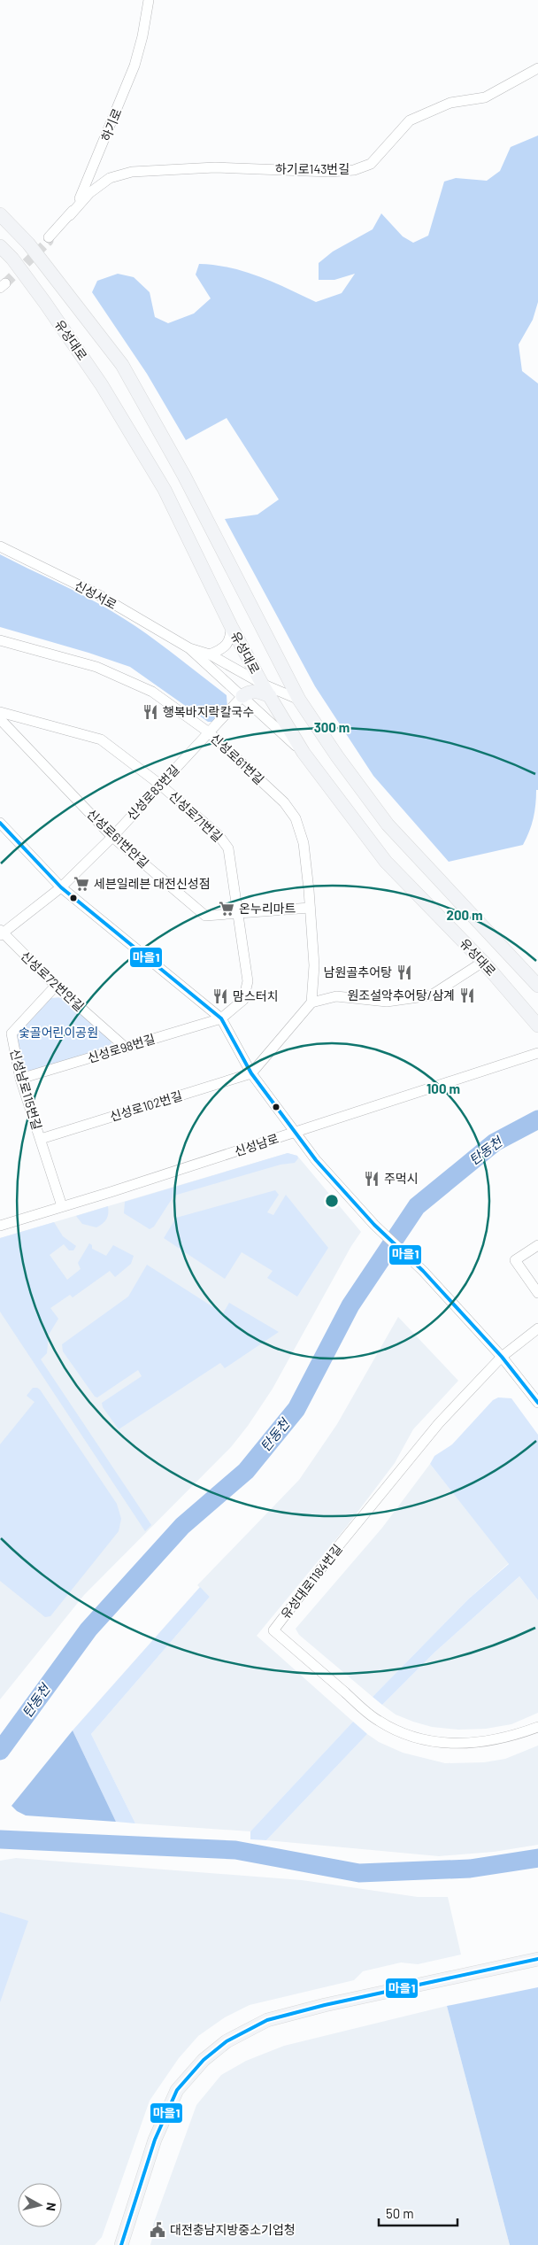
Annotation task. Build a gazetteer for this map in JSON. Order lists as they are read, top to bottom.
{
  "streets": {
    "main road": ["유성대로"],
    "street": [
      "하기로",
      "하기로143번길",
      "신성서로",
      "신성로61번길",
      "신성로83번길",
      "신성로71번길",
      "신성로61번안길",
      "신성로72번안길",
      "신성로98번길",
      "신성남로115번길",
      "신성로102번길",
      "신성남로",
      "유성대로1184번길"
    ]
  },
  "crossings": [
    ["하기로", "하기로143번길"],
    ["신성로61번길", "신성로83번길"],
    ["신성로61번길", "신성로61번안길"],
    ["신성로83번길", "신성로71번길"],
    ["신성로83번길", "신성로61번안길"],
    ["신성로83번길", "신성로72번안길"],
    ["신성로71번길", "신성로61번안길"],
    ["신성로71번길", "신성로98번길"],
    ["신성로72번안길", "신성로98번길"],
    ["신성로72번안길", "신성남로115번길"],
    ["신성로98번길", "신성남로115번길"],
    ["신성남로115번길", "신성로102번길"],
    ["신성남로115번길", "신성남로"]
  ],
  "water": ["탄동천"],
  "parks": ["숯골어린이공원"],
  "places": {
    "restaurant": [
      "행복바지락칼국수",
      "남원골추어탕",
      "원조설악추어탕/삼계",
      "맘스터치",
      "주먹시"
    ],
    "supermarket": ["세븐일레븐 대전신성점", "온누리마트"],
    "public building": ["대전충남지방중소기업청"]
  },
  "lines": ["transit line 마을1"],
  "scale_bar": "50 m",
  "north": "right",
  "rings": ["300 m", "200 m", "100 m"]
}
